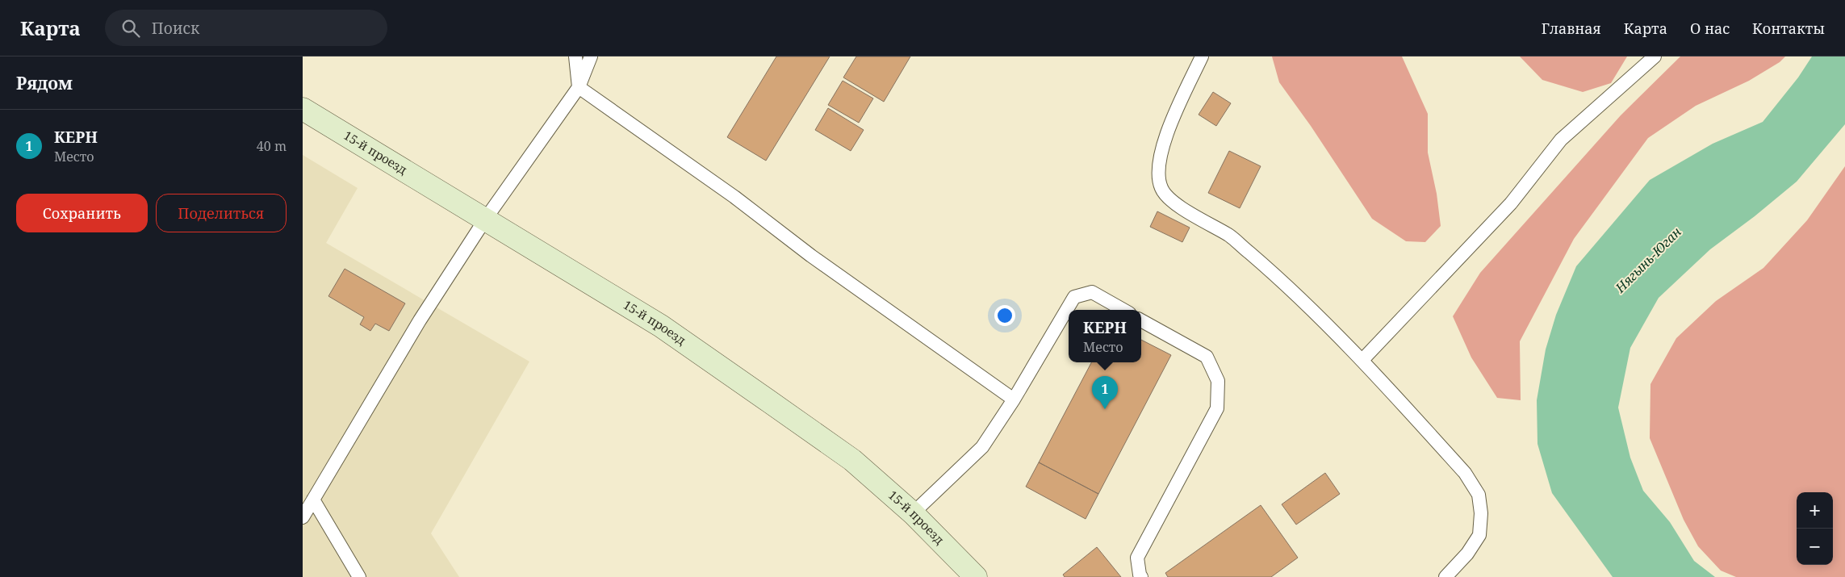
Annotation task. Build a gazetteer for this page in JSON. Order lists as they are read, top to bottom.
{
  "streets": {
    "main road": ["15-й проезд"]
  },
  "water": ["Нягынь-Юган"],
  "page": {
    "header": "Карта",
    "search": "Поиск",
    "nav": [
      "Главная",
      "Карта",
      "О нас",
      "Контакты"
    ],
    "heading": "Рядом",
    "list": [
      {
        "mark": "1",
        "name": "КЕРН",
        "note": "Место",
        "value": "40 m"
      }
    ],
    "buttons": ["Сохранить", "Поделиться"],
    "popup": ["КЕРН", "Место"],
    "pins": "1",
    "map_buttons": ["+", "−"]
  }
}
